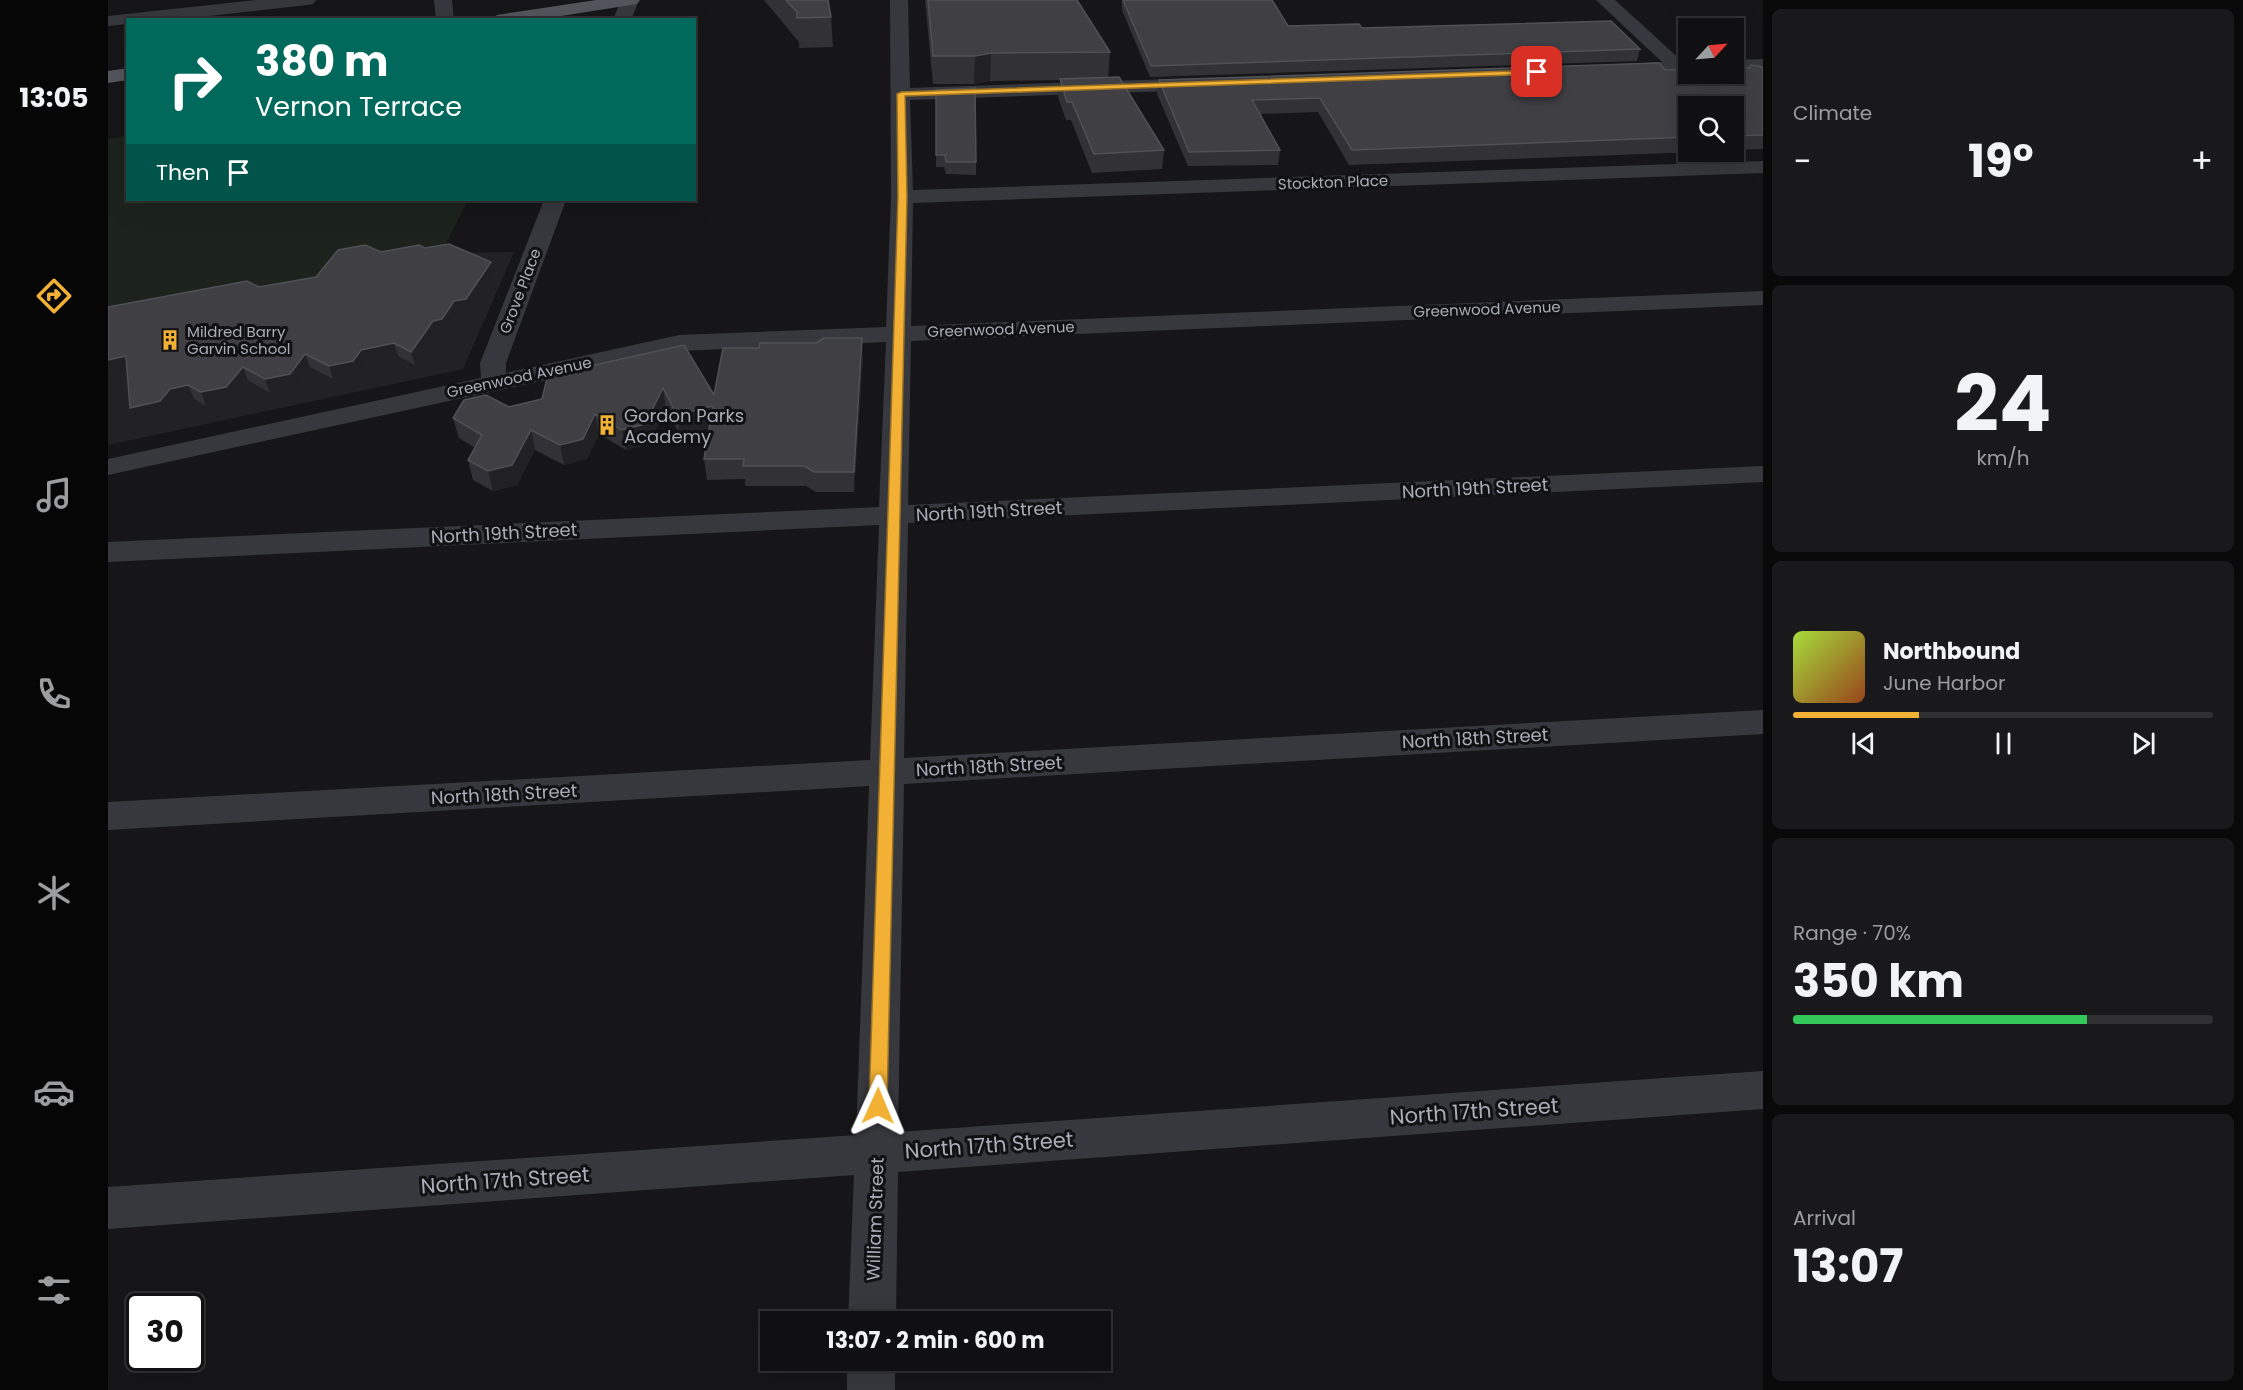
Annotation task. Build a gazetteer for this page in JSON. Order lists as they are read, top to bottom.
{
  "streets": {
    "street": [
      "Stockton Place",
      "Grove Place",
      "Greenwood Avenue",
      "North 19th Street",
      "North 18th Street",
      "North 17th Street",
      "William Street"
    ]
  },
  "crossings": [
    ["Stockton Place", "William Street"],
    ["Grove Place", "Greenwood Avenue"],
    ["Greenwood Avenue", "William Street"],
    ["North 19th Street", "William Street"],
    ["North 18th Street", "William Street"],
    ["North 17th Street", "William Street"]
  ],
  "places": {
    "building": ["Mildred Barry Garvin School", "Gordon Parks Academy"]
  },
  "north": "top right",
  "page": {
    "tabs": "13:05",
    "tile": [
      "Climate",
      ["24", "km/h"],
      ["Range · 70%", "350 km"],
      ["Arrival", "13:07"]
    ],
    "turn": ["380 m", "Vernon Terrace"],
    "heat": ["−", "19°", "+"],
    "then": "Then",
    "song": ["Northbound", "June Harbor"],
    "limit": "30",
    "trip": "13:07 · 2 min · 600 m"
  }
}
